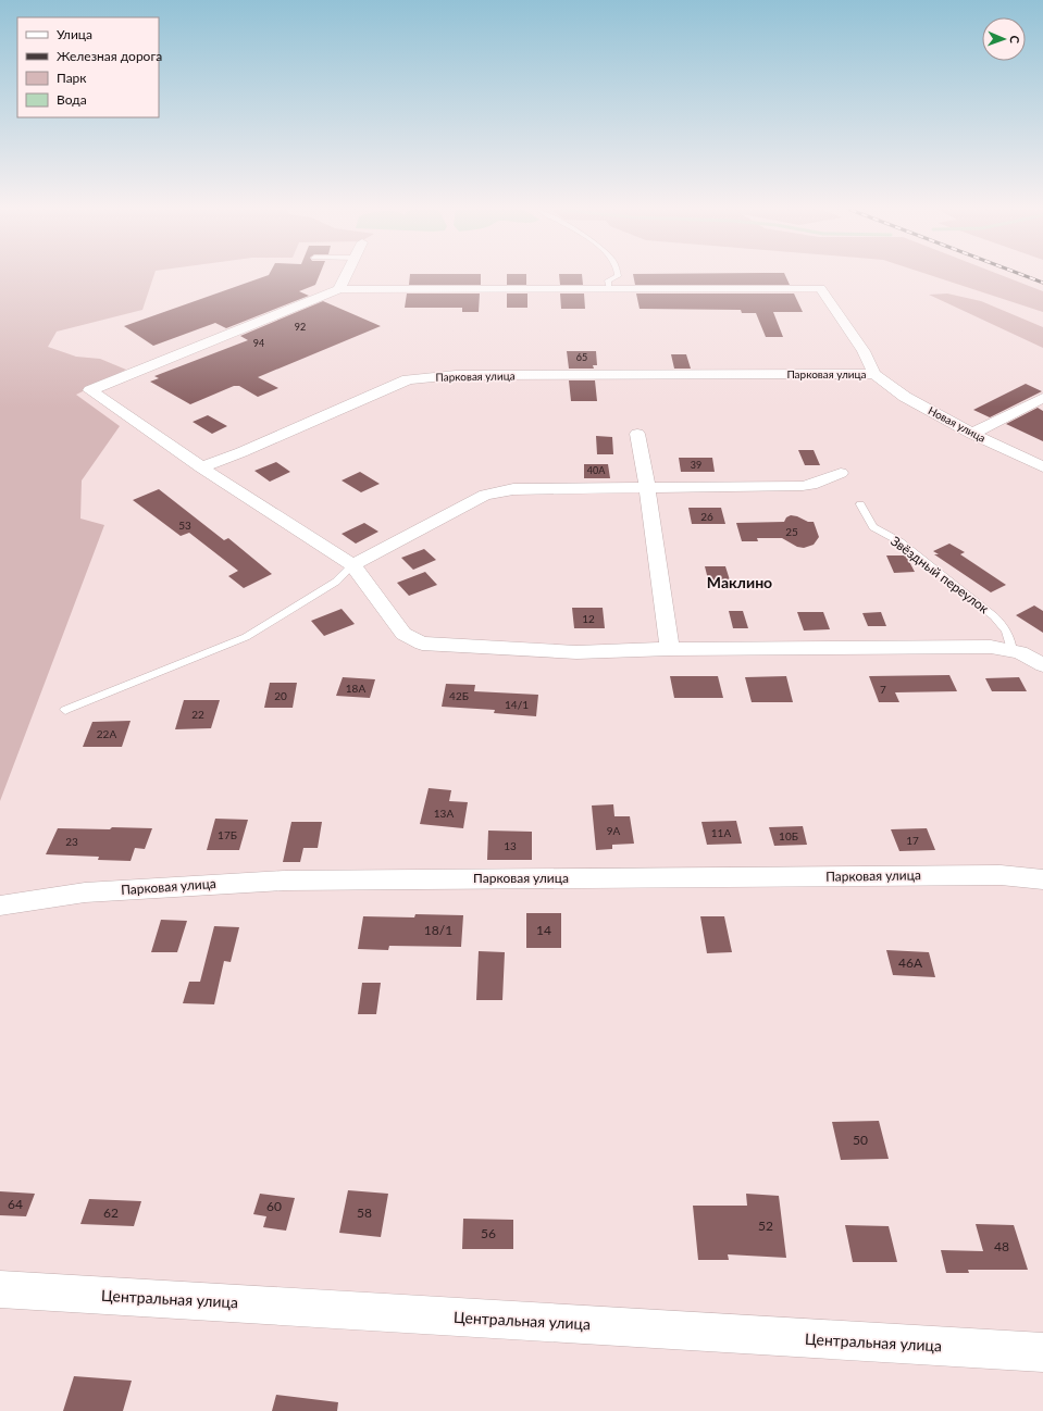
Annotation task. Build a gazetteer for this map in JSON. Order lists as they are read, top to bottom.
{
  "streets": {
    "main road": ["Центральная улица"],
    "street": ["Парковая улица", "Новая улица"],
    "lane": ["Звёздный переулок"]
  },
  "crossings": [
    ["Парковая улица", "Новая улица"],
    ["Парковая улица", "Звёздный переулок"]
  ],
  "districts": ["Маклино"],
  "house_numbers": [
    "92",
    "94",
    "65",
    "39",
    "40А",
    "26",
    "53",
    "25",
    "12",
    "18А",
    "7",
    "20",
    "42Б",
    "14/1",
    "22",
    "22А",
    "13А",
    "9А",
    "11А",
    "17Б",
    "10Б",
    "17",
    "23",
    "13",
    "18/1",
    "14",
    "46А",
    "50",
    "64",
    "60",
    "62",
    "58",
    "52",
    "56",
    "48"
  ],
  "legend": [
    "Улица",
    "Железная дорога",
    "Парк",
    "Вода"
  ],
  "north": "right"
}
